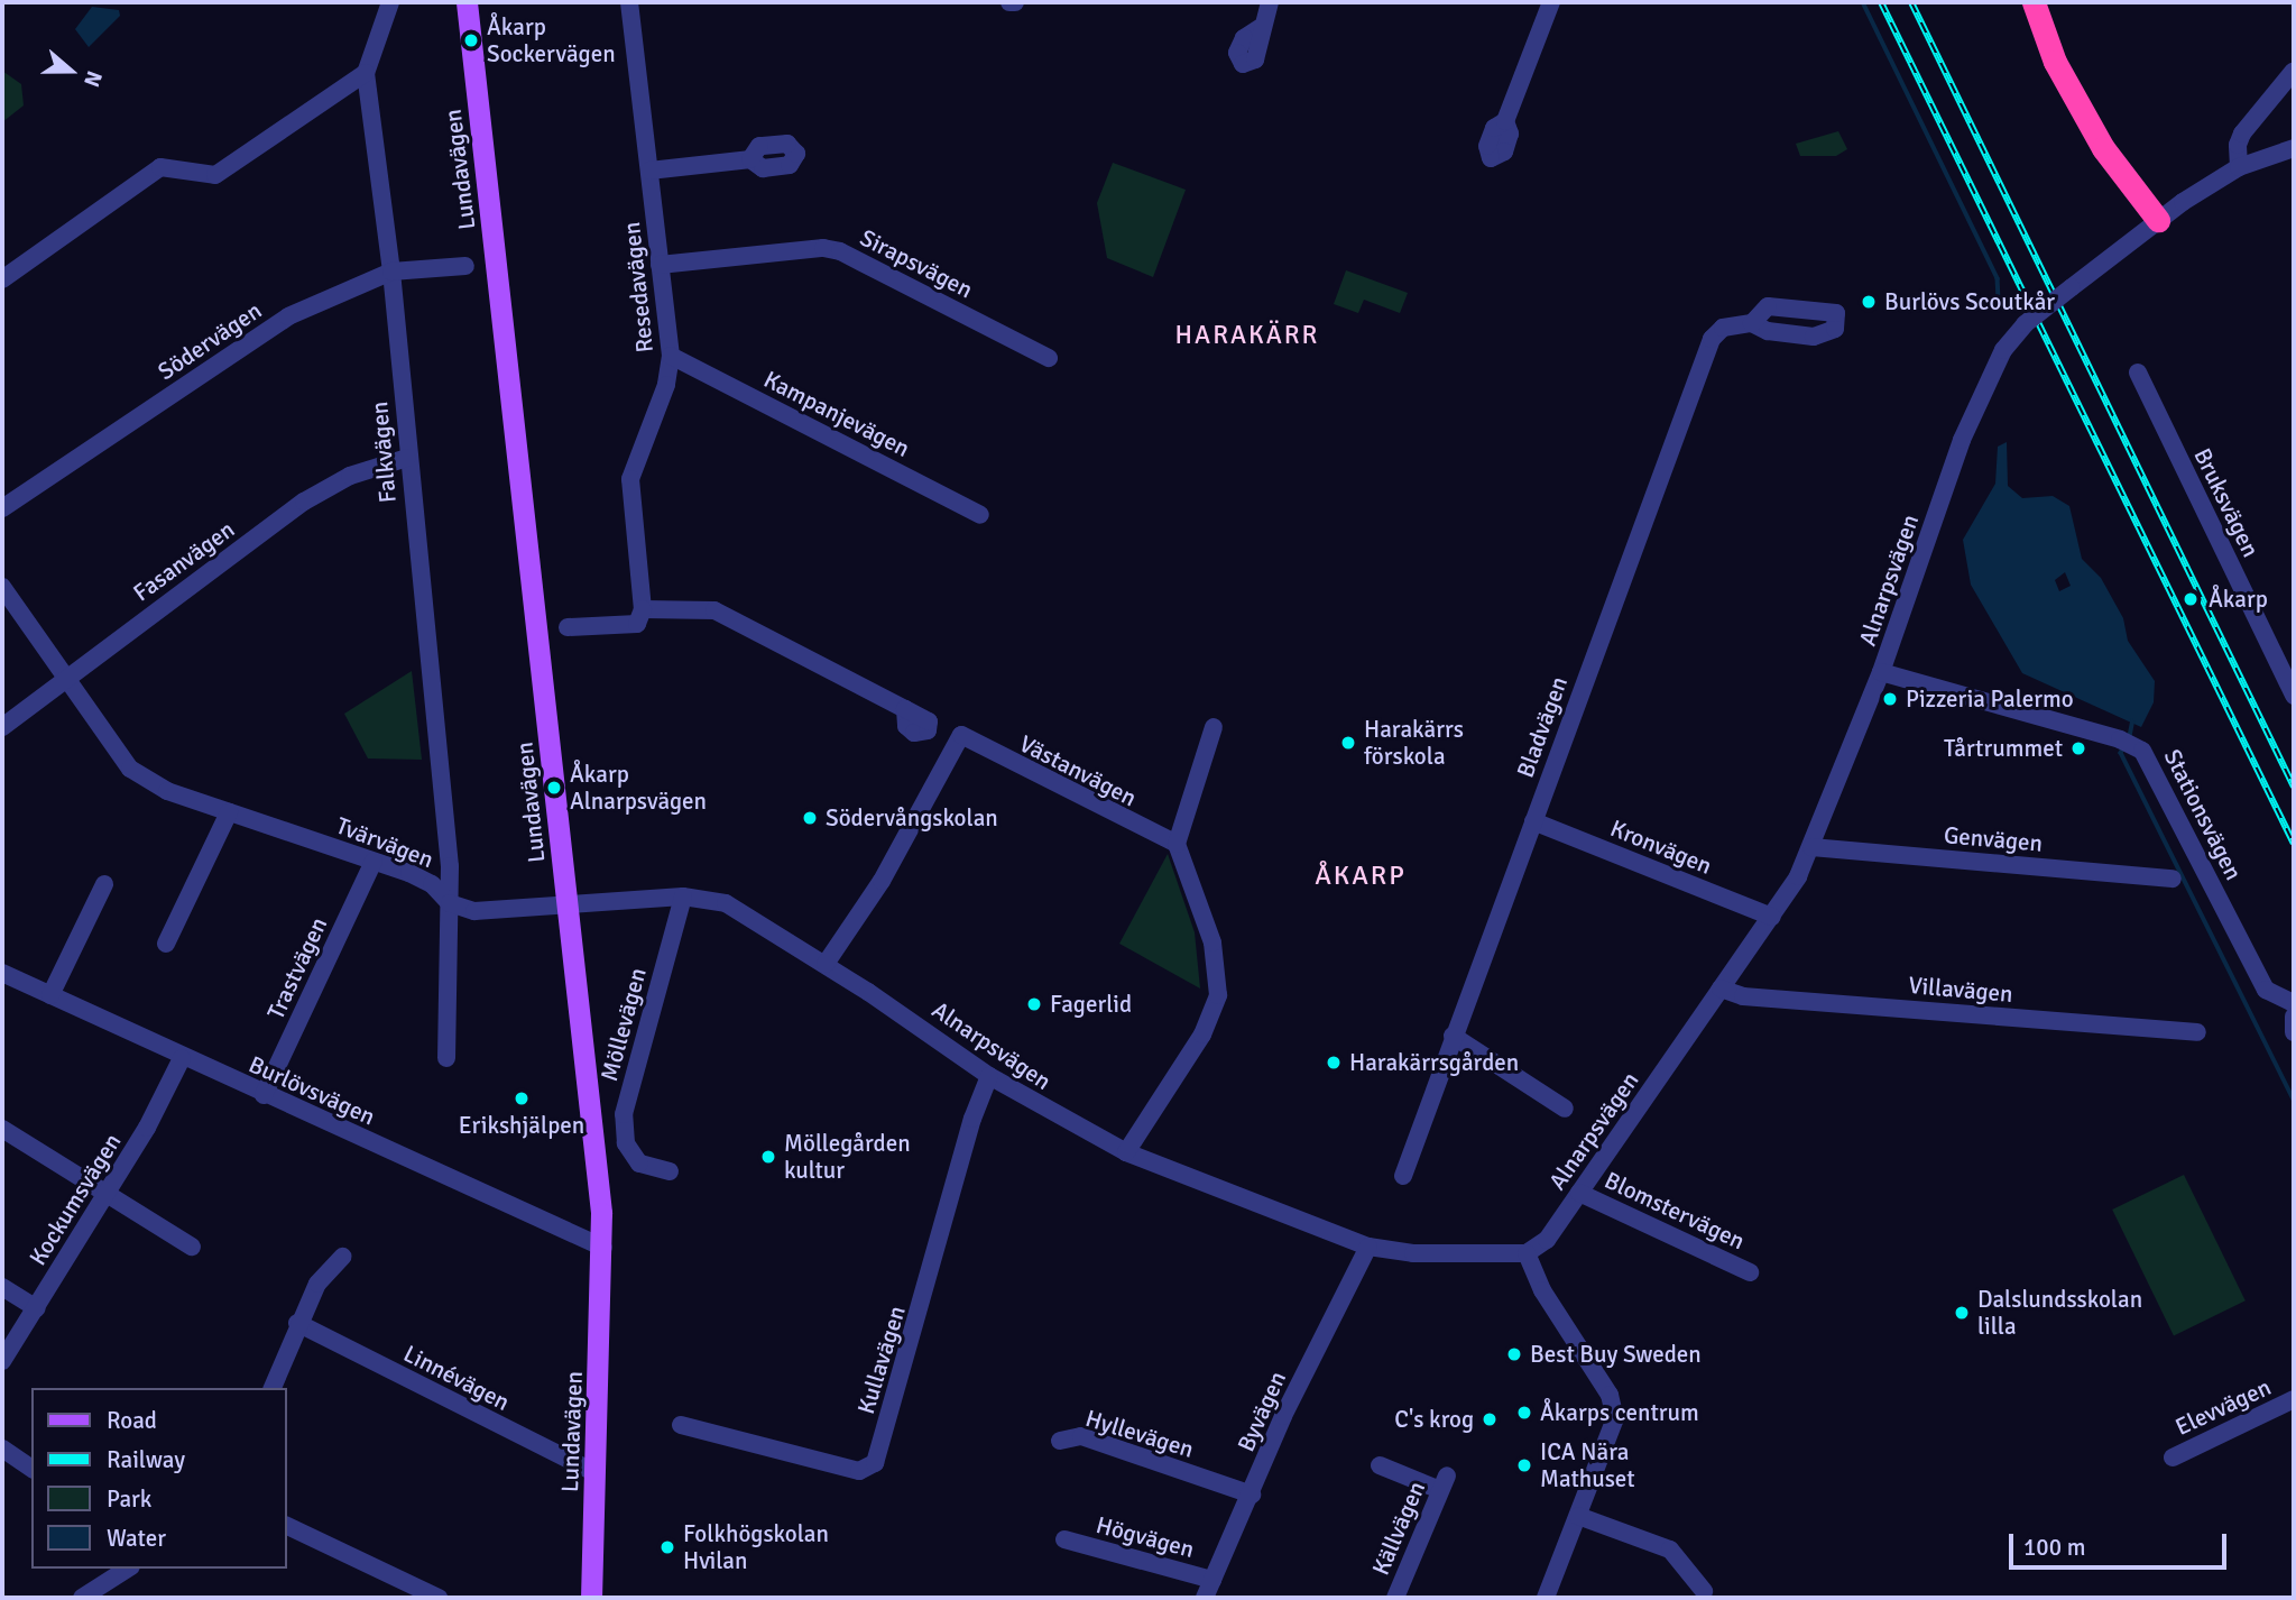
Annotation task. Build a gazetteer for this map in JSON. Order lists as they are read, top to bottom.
{
  "streets": {
    "main road": ["Lundavägen"],
    "street": [
      "Sirapsvägen",
      "Resedavägen",
      "Södervägen",
      "Kampanjevägen",
      "Falkvägen",
      "Bruksvägen",
      "Fasanvägen",
      "Alnarpsvägen",
      "Bladvägen",
      "Västanvägen",
      "Stationsvägen",
      "Genvägen",
      "Tvärvägen",
      "Kronvägen",
      "Trastvägen",
      "Villavägen",
      "Möllevägen",
      "Burlövsvägen",
      "Kockumsvägen",
      "Blomstervägen",
      "Kullavägen",
      "Linnévägen",
      "Elevvägen",
      "Byvägen",
      "Hyllevägen",
      "Källvägen",
      "Högvägen"
    ]
  },
  "crossings": [
    ["Lundavägen", "Alnarpsvägen"],
    ["Lundavägen", "Tvärvägen"],
    ["Lundavägen", "Burlövsvägen"],
    ["Lundavägen", "Linnévägen"],
    ["Sirapsvägen", "Resedavägen"],
    ["Resedavägen", "Kampanjevägen"],
    ["Södervägen", "Falkvägen"],
    ["Falkvägen", "Fasanvägen"],
    ["Falkvägen", "Tvärvägen"],
    ["Fasanvägen", "Tvärvägen"],
    ["Alnarpsvägen", "Västanvägen"],
    ["Alnarpsvägen", "Stationsvägen"],
    ["Alnarpsvägen", "Genvägen"],
    ["Alnarpsvägen", "Tvärvägen"],
    ["Alnarpsvägen", "Kronvägen"],
    ["Alnarpsvägen", "Villavägen"],
    ["Alnarpsvägen", "Möllevägen"],
    ["Alnarpsvägen", "Blomstervägen"],
    ["Alnarpsvägen", "Kullavägen"],
    ["Alnarpsvägen", "Byvägen"],
    ["Bladvägen", "Kronvägen"],
    ["Tvärvägen", "Trastvägen"],
    ["Trastvägen", "Burlövsvägen"],
    ["Burlövsvägen", "Kockumsvägen"],
    ["Byvägen", "Hyllevägen"],
    ["Byvägen", "Högvägen"]
  ],
  "districts": ["HARAKÄRR", "ÅKARP"],
  "places": [
    "Åkarp Sockervägen",
    "Burlövs Scoutkår",
    "Åkarp",
    "Pizzeria Palermo",
    "Harakärrs förskola",
    "Tårtrummet",
    "Åkarp Alnarpsvägen",
    "Södervångskolan",
    "Fagerlid",
    "Harakärrsgården",
    "Erikshjälpen",
    "Möllegården kultur",
    "Dalslundsskolan lilla",
    "Best Buy Sweden",
    "Åkarps centrum",
    "C's krog",
    "ICA Nära Mathuset",
    "Folkhögskolan Hvilan"
  ],
  "legend": [
    "Road",
    "Railway",
    "Park",
    "Water"
  ],
  "scale_bar": "100 m",
  "north": "right"
}
